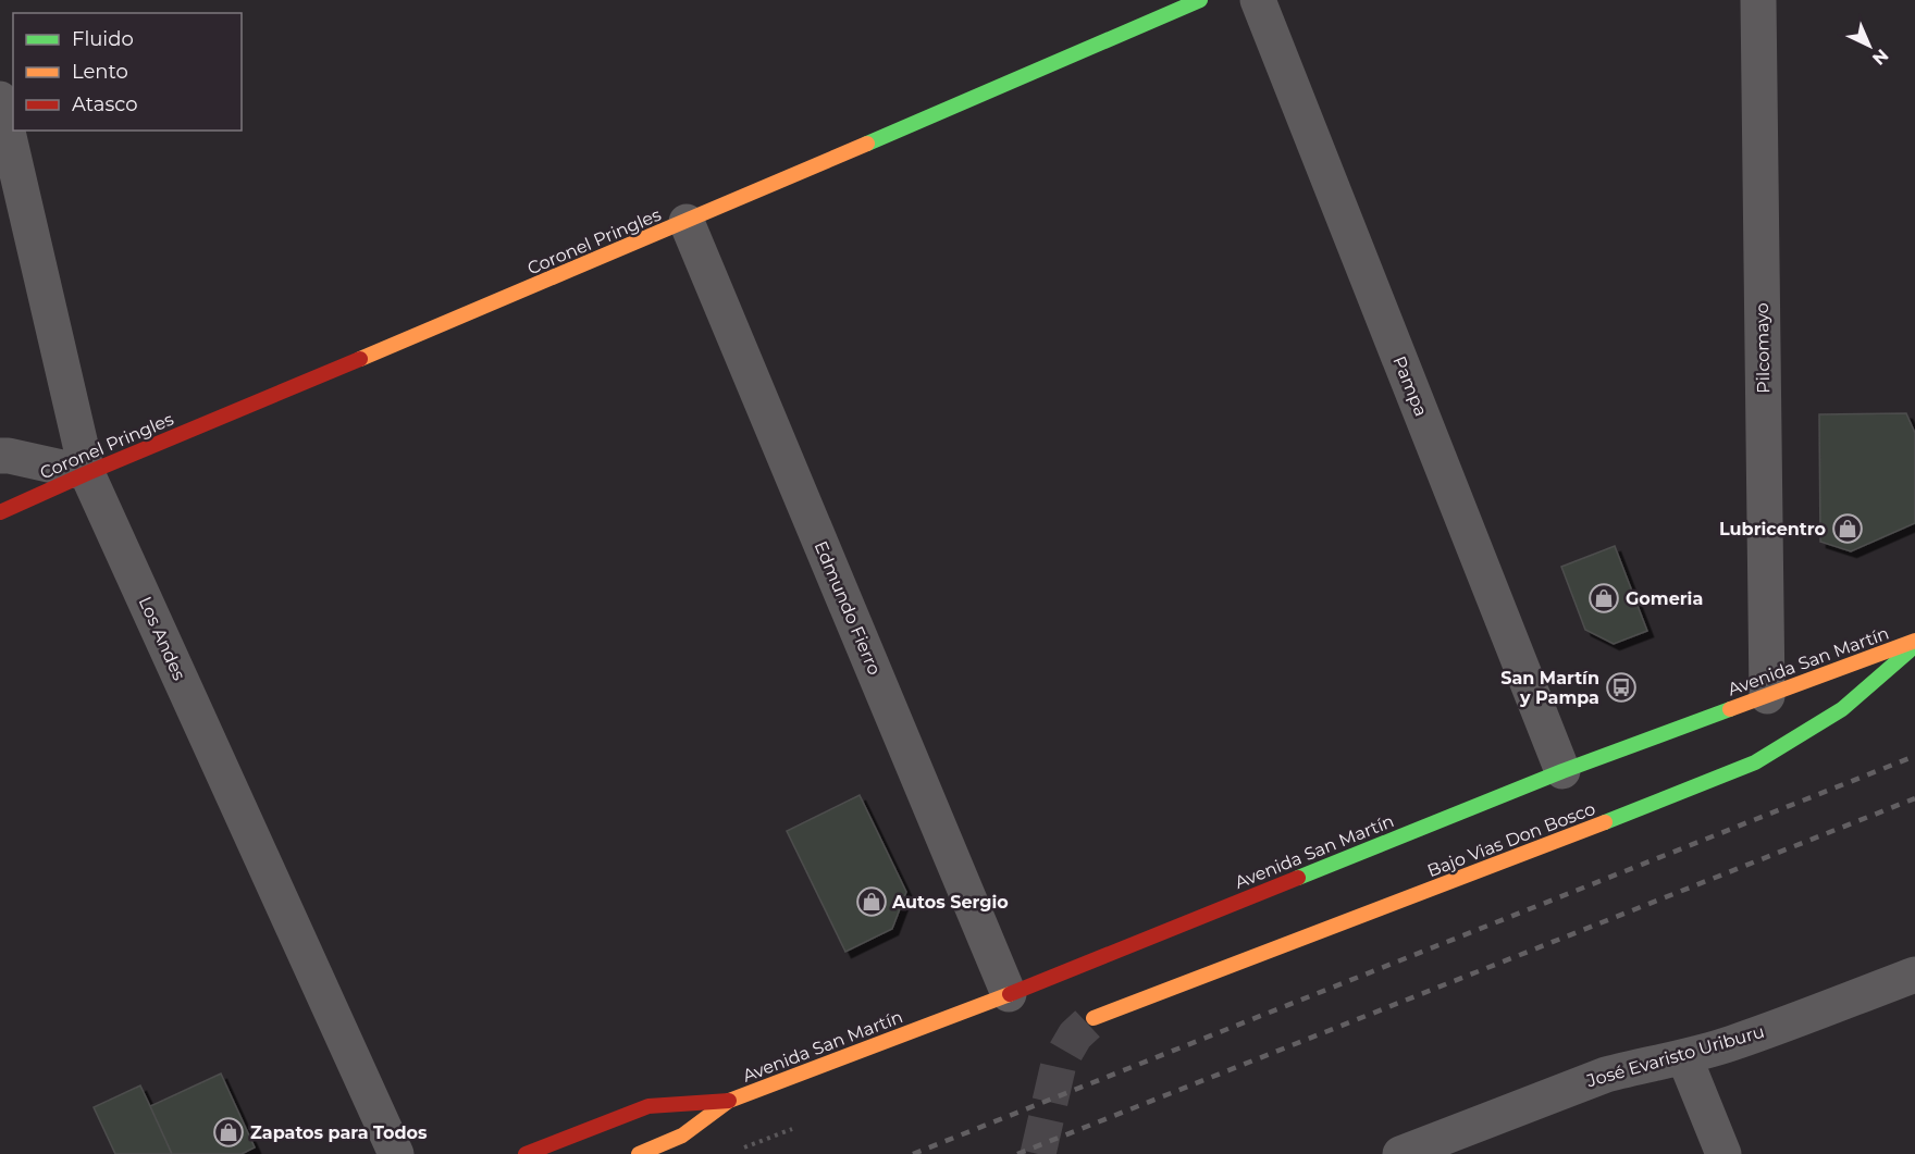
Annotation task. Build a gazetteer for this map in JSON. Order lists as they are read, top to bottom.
{
  "streets": {
    "street": [
      "Coronel Pringles",
      "Pilcomayo",
      "Pampa",
      "Edmundo Fierro",
      "Los Andes",
      "Avenida San Martín",
      "Bajo Vias Don Bosco",
      "José Evaristo Uriburu"
    ]
  },
  "crossings": [
    ["Coronel Pringles", "Edmundo Fierro"],
    ["Coronel Pringles", "Los Andes"],
    ["Pilcomayo", "Avenida San Martín"],
    ["Pampa", "Avenida San Martín"],
    ["Edmundo Fierro", "Avenida San Martín"]
  ],
  "places": {
    "shop": [
      "Lubricentro",
      "Gomeria",
      "Autos Sergio",
      "Zapatos para Todos"
    ],
    "bus stop": ["San Martín y Pampa"]
  },
  "legend": ["Fluido", "Lento", "Atasco"],
  "north": "bottom right"
}
